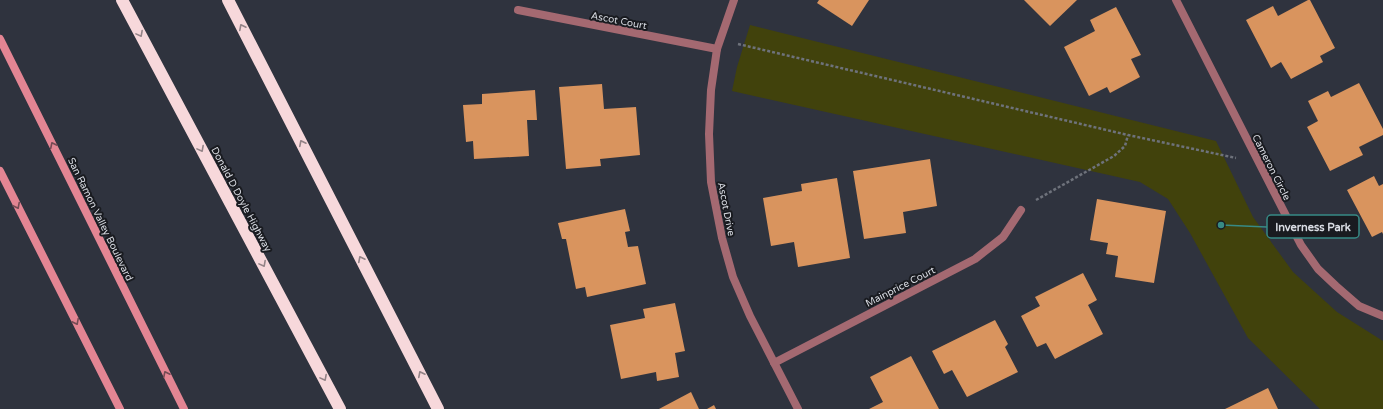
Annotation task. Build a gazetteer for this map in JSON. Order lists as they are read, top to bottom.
{
  "streets": {
    "highway": ["Donald D Doyle Highway"],
    "main road": ["San Ramon Valley Boulevard"],
    "street": [
      "Ascot Court",
      "Cameron Circle",
      "Ascot Drive",
      "Mainprice Court"
    ]
  },
  "crossings": [
    ["Ascot Court", "Ascot Drive"],
    ["Ascot Drive", "Mainprice Court"]
  ],
  "places": ["Inverness Park"]
}
